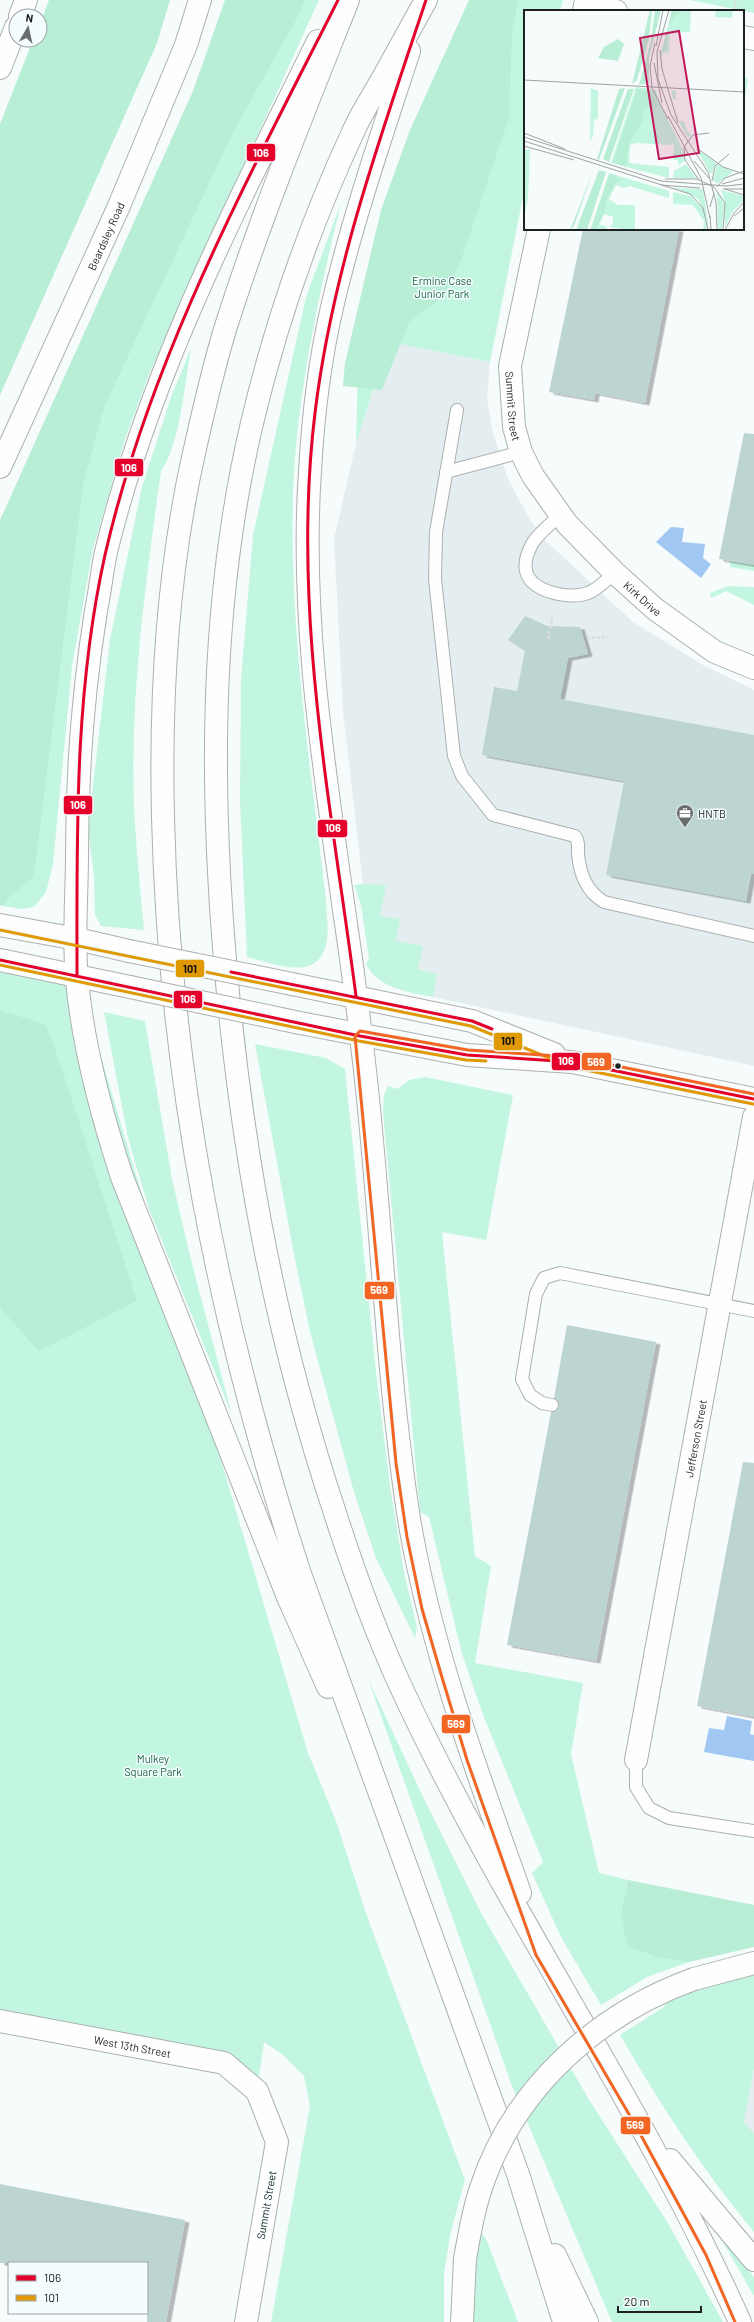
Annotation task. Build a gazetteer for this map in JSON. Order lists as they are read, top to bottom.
{
  "streets": {
    "main road": [
      "Beardsley Road",
      "Summit Street",
      "Kirk Drive",
      "Jefferson Street",
      "West 13th Street"
    ]
  },
  "crossings": [
    ["Summit Street", "Kirk Drive"],
    ["Summit Street", "West 13th Street"]
  ],
  "parks": ["Ermine Case Junior Park", "Mulkey Square Park"],
  "places": {
    "office": ["HNTB"]
  },
  "lines": ["transit line 106", "transit line 101", "transit line 569"],
  "legend": ["106", "101"],
  "scale_bar": "20 m",
  "north": "top"
}
